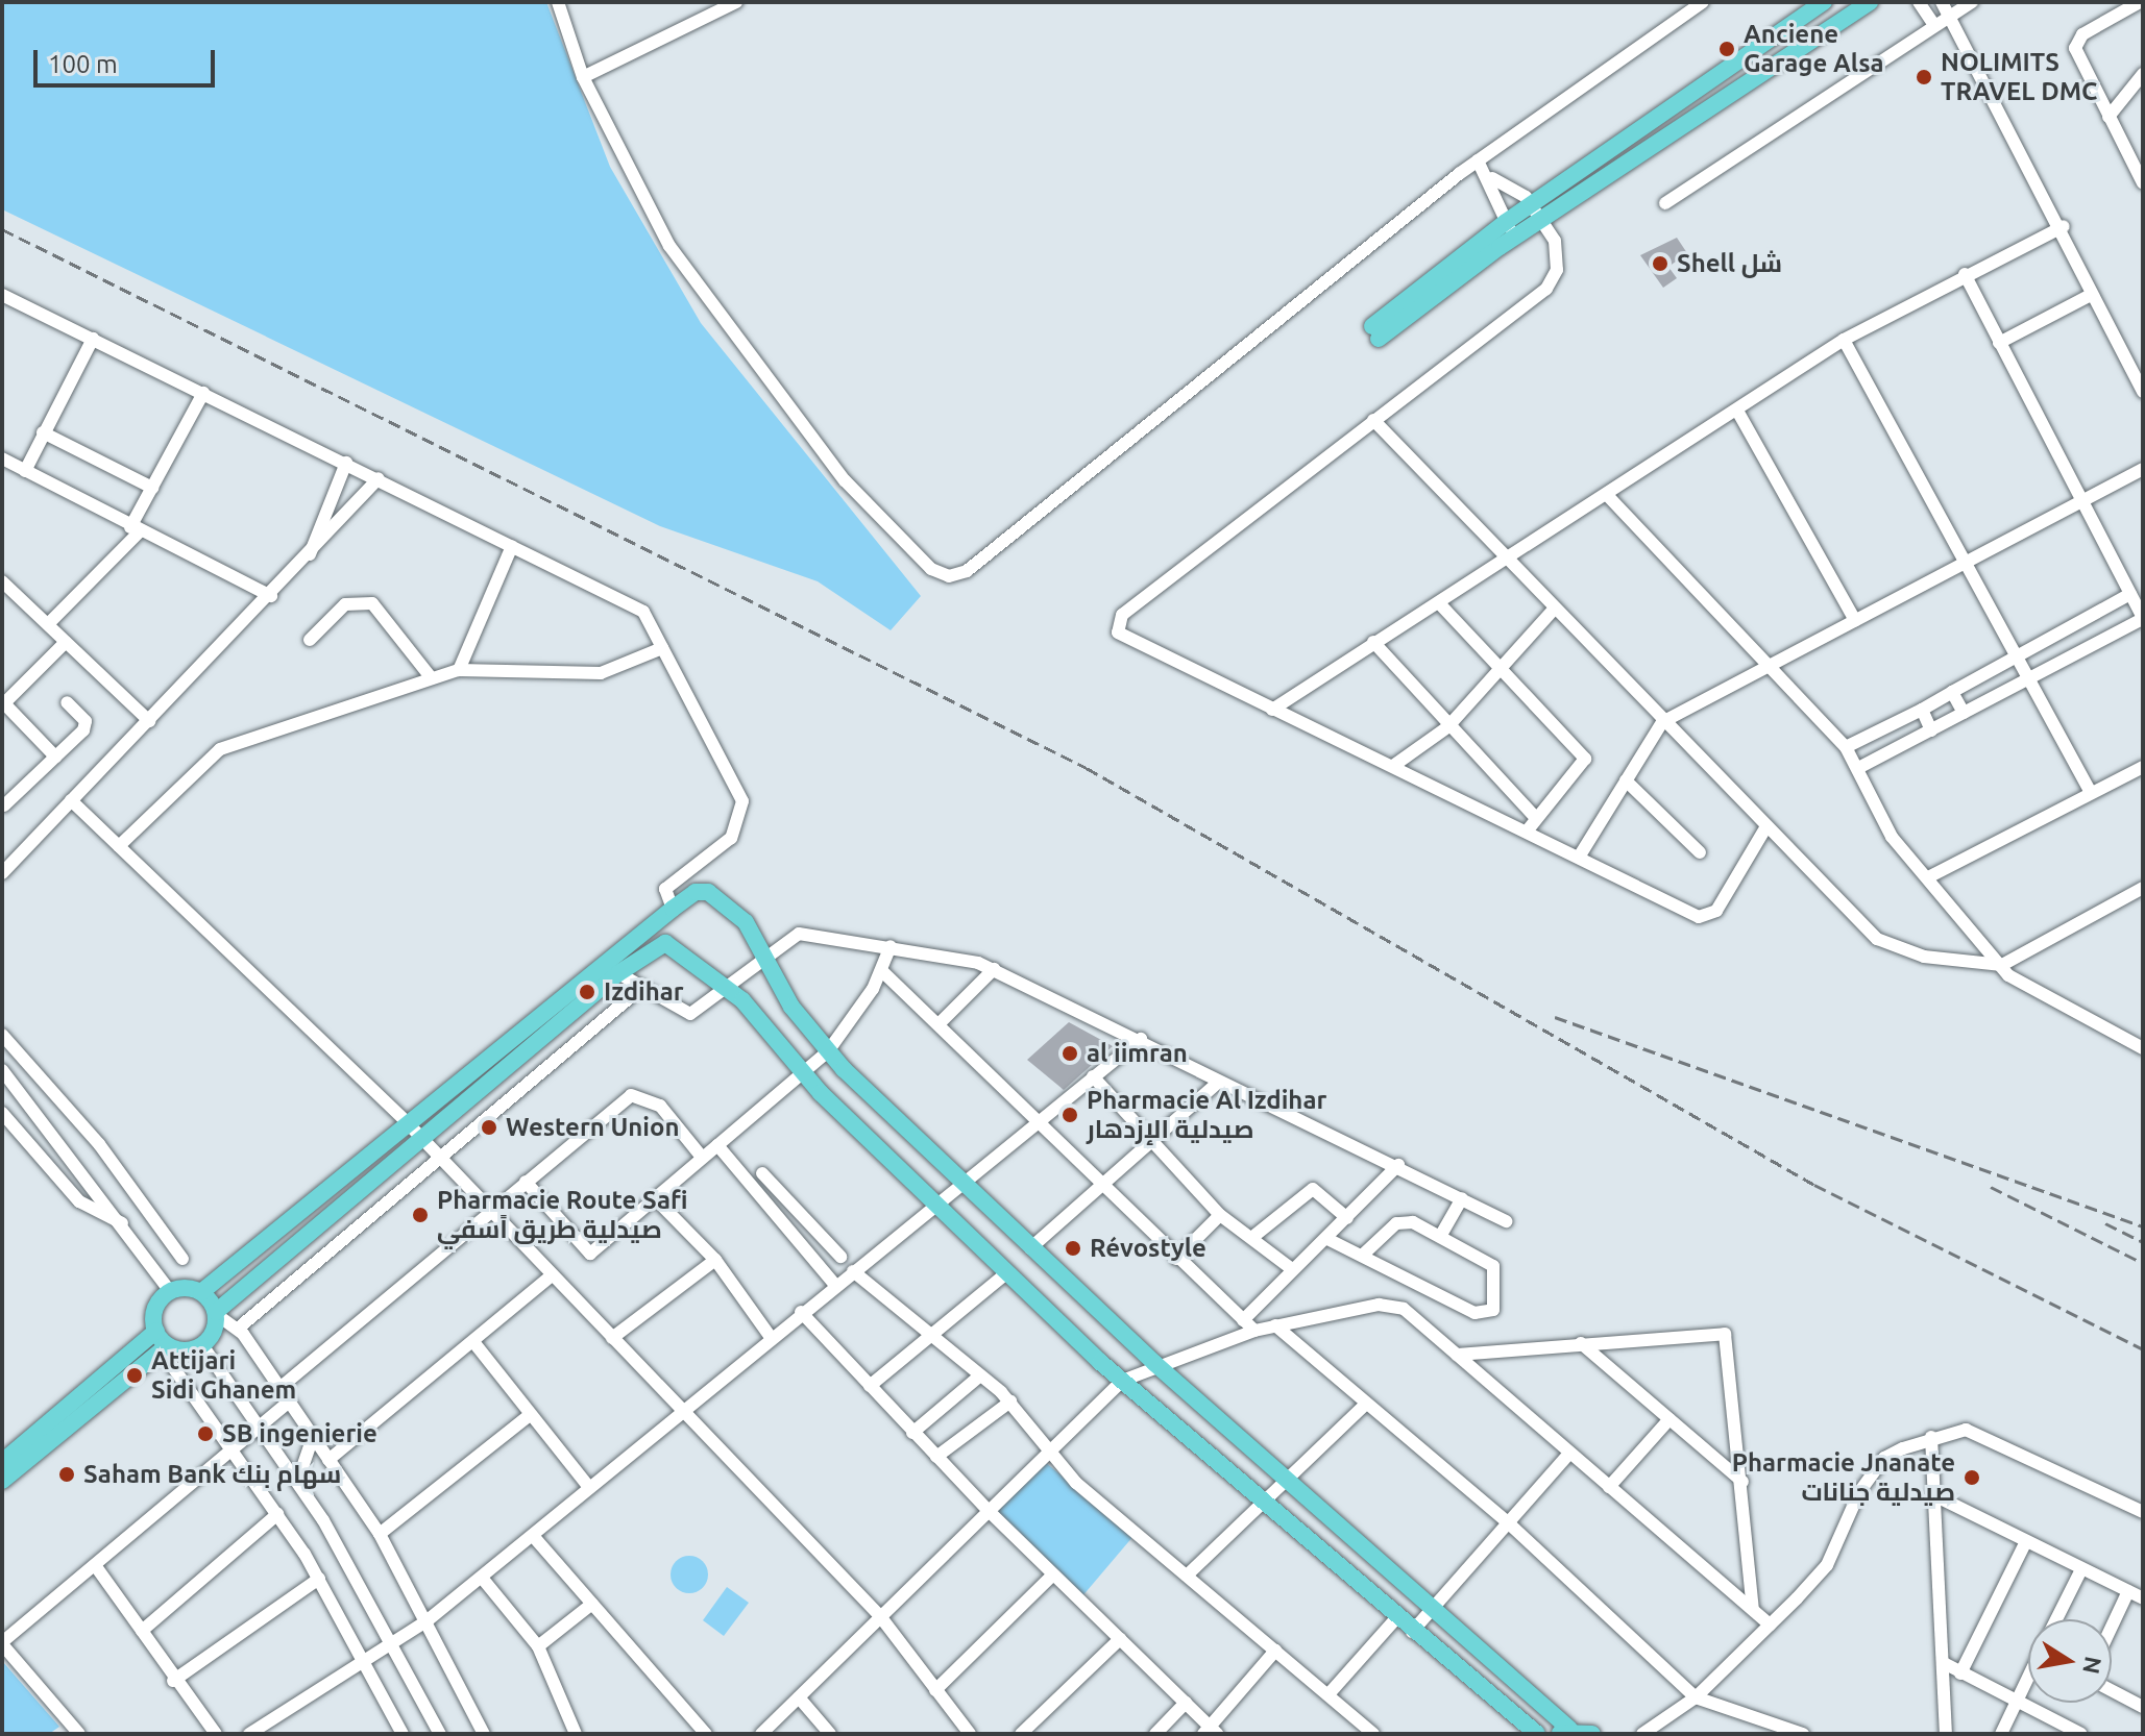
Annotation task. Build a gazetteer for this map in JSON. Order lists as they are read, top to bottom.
{
  "places": [
    "Anciene Garage Alsa",
    "NOLIMITS TRAVEL DMC",
    "Shell شل",
    "Izdihar",
    "al iimran",
    "Pharmacie Al Izdihar صيدلية الإزدهار",
    "Western Union",
    "Pharmacie Route Safi صيدلية طريق اًسفي",
    "Révostyle",
    "Attijari Sidi Ghanem",
    "SB ingenierie",
    "Saham Bank سهام بنك",
    "Pharmacie Jnanate صيدلية جنانات"
  ],
  "scale_bar": "100 m",
  "north": "right"
}
